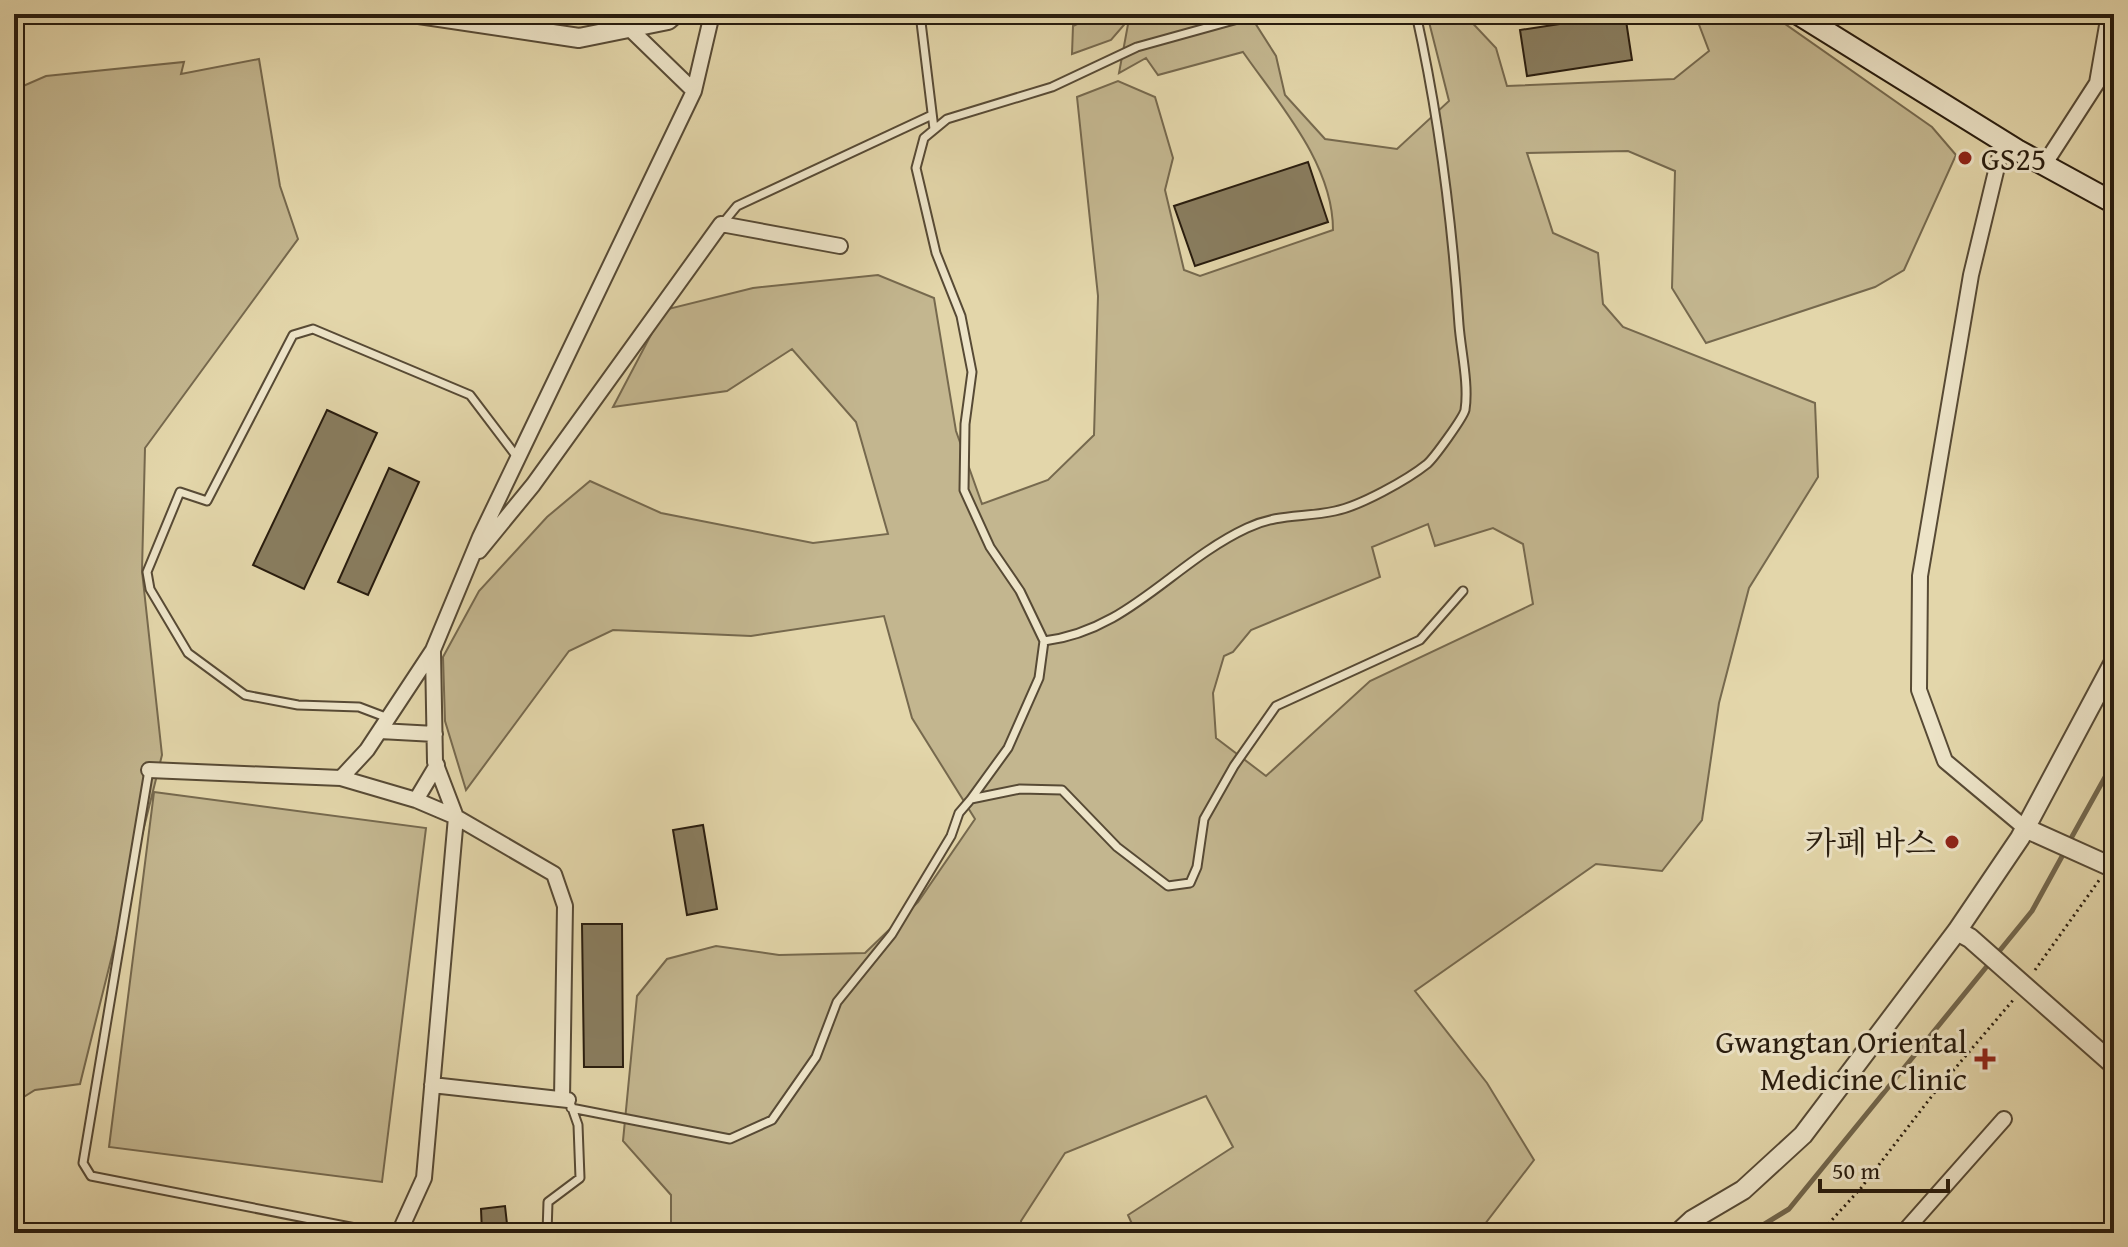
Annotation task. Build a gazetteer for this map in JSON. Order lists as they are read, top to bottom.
{
  "places": {
    "other": ["GS25", "카페 바스"],
    "health": ["Gwangtan Oriental Medicine Clinic"]
  },
  "scale_bar": "50 m"
}
